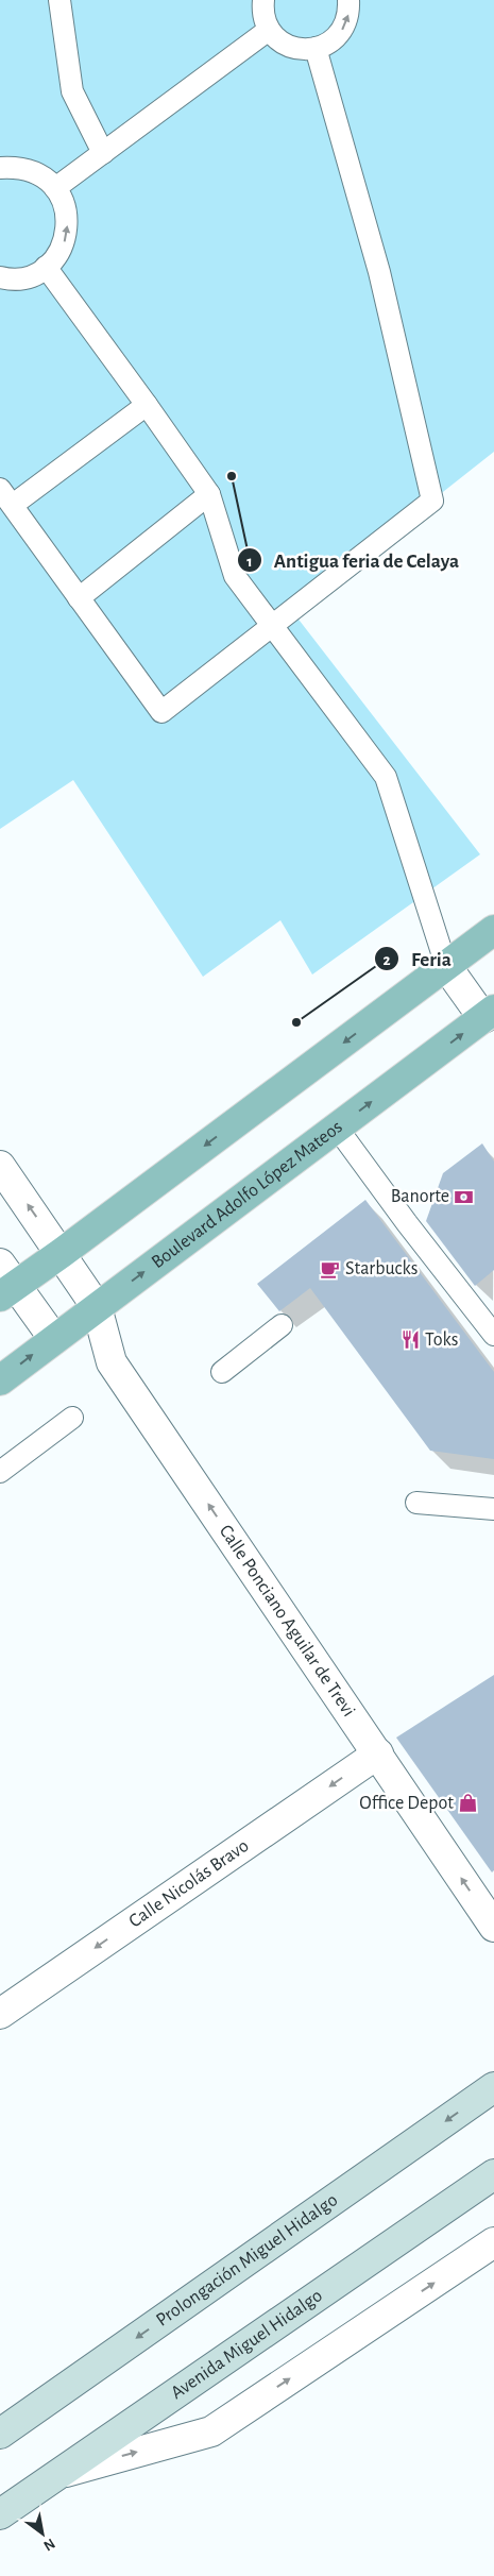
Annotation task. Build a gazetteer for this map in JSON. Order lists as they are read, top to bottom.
{
  "streets": {
    "main road": ["Boulevard Adolfo López Mateos"],
    "street": [
      "Calle Ponciano Aguilar de Trevi",
      "Calle Nicolás Bravo",
      "Prolongación Miguel Hidalgo",
      "Avenida Miguel Hidalgo"
    ]
  },
  "crossings": [
    ["Boulevard Adolfo López Mateos", "Calle Ponciano Aguilar de Trevi"],
    ["Calle Ponciano Aguilar de Trevi", "Calle Nicolás Bravo"]
  ],
  "one_way": ["Calle Ponciano Aguilar de Trevi", "Calle Nicolás Bravo"],
  "places": {
    "other": ["Antigua feria de Celaya", "Feria"],
    "bank": ["Banorte"],
    "cafe": ["Starbucks"],
    "restaurant": ["Toks"],
    "shop": ["Office Depot"]
  },
  "north": "bottom right"
}
